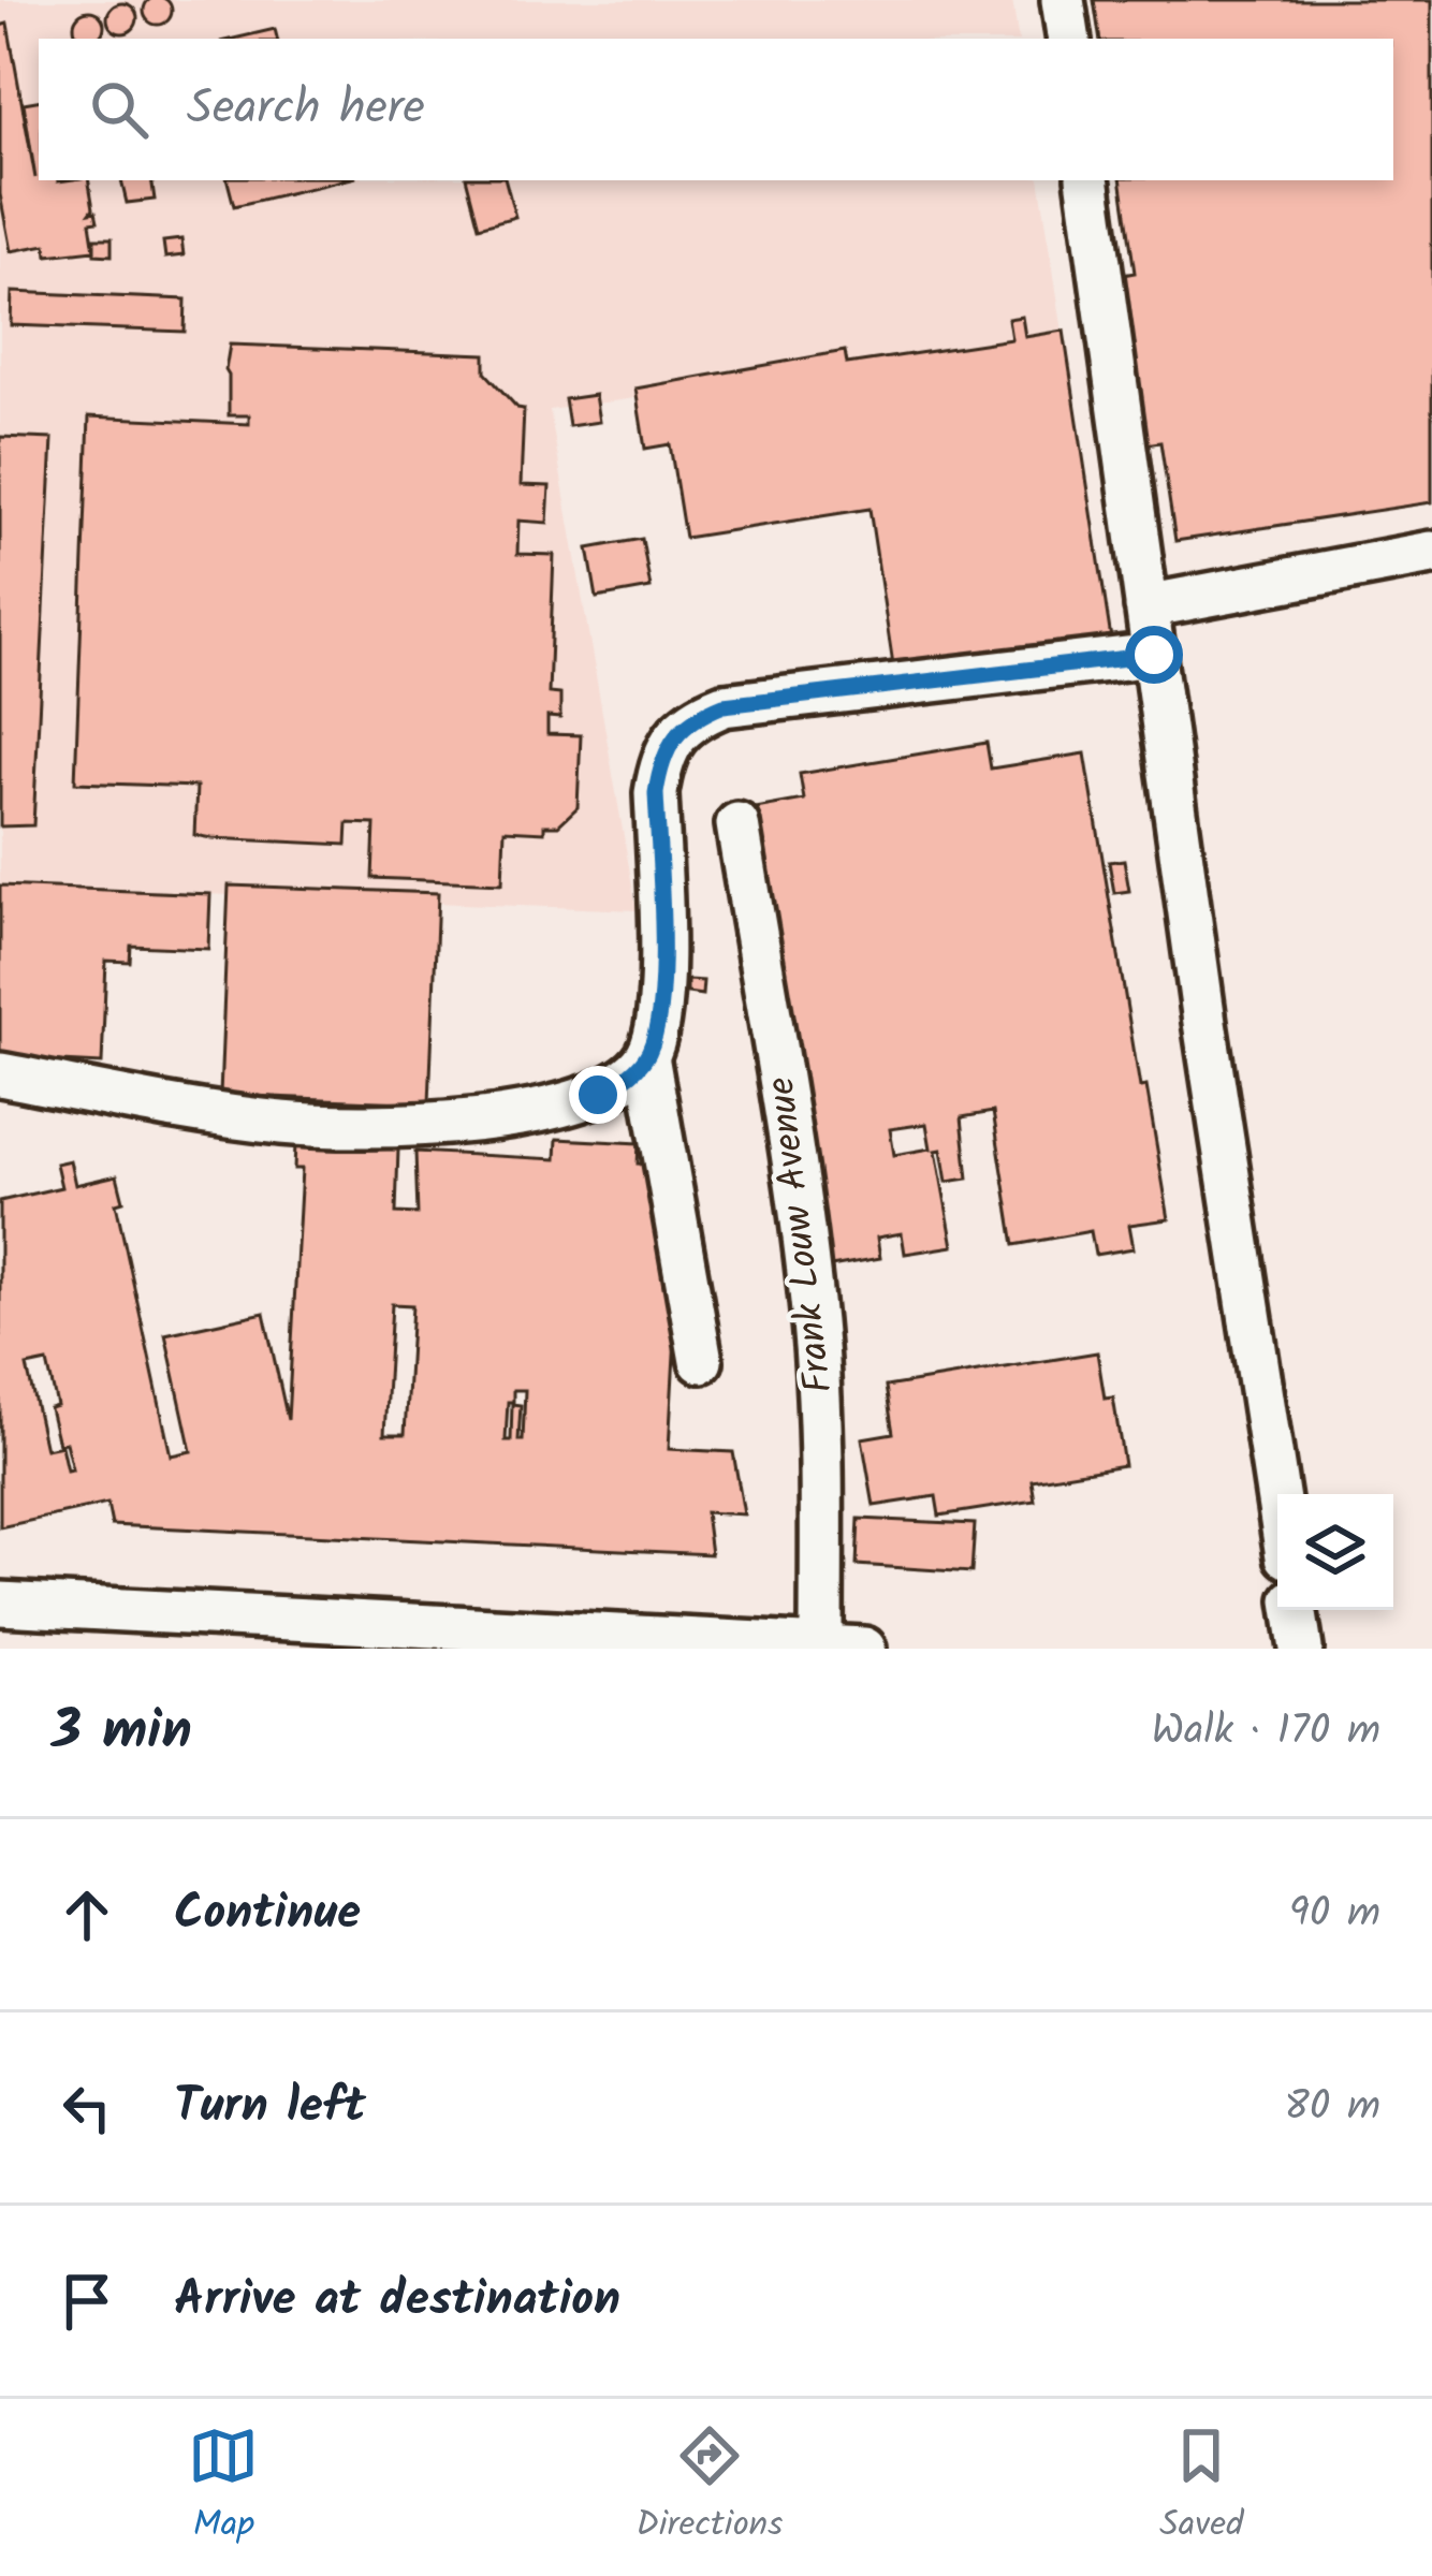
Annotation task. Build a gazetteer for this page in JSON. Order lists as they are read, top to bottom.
{
  "streets": {
    "street": ["Frank Louw Avenue"]
  },
  "page": {
    "search": "Search here",
    "heading": ["3 min", "Walk · 170 m"],
    "list": [
      ["Continue", "90 m"],
      ["Turn left", "80 m"],
      "Arrive at destination"
    ],
    "nav": ["Map", "Directions", "Saved"]
  }
}
